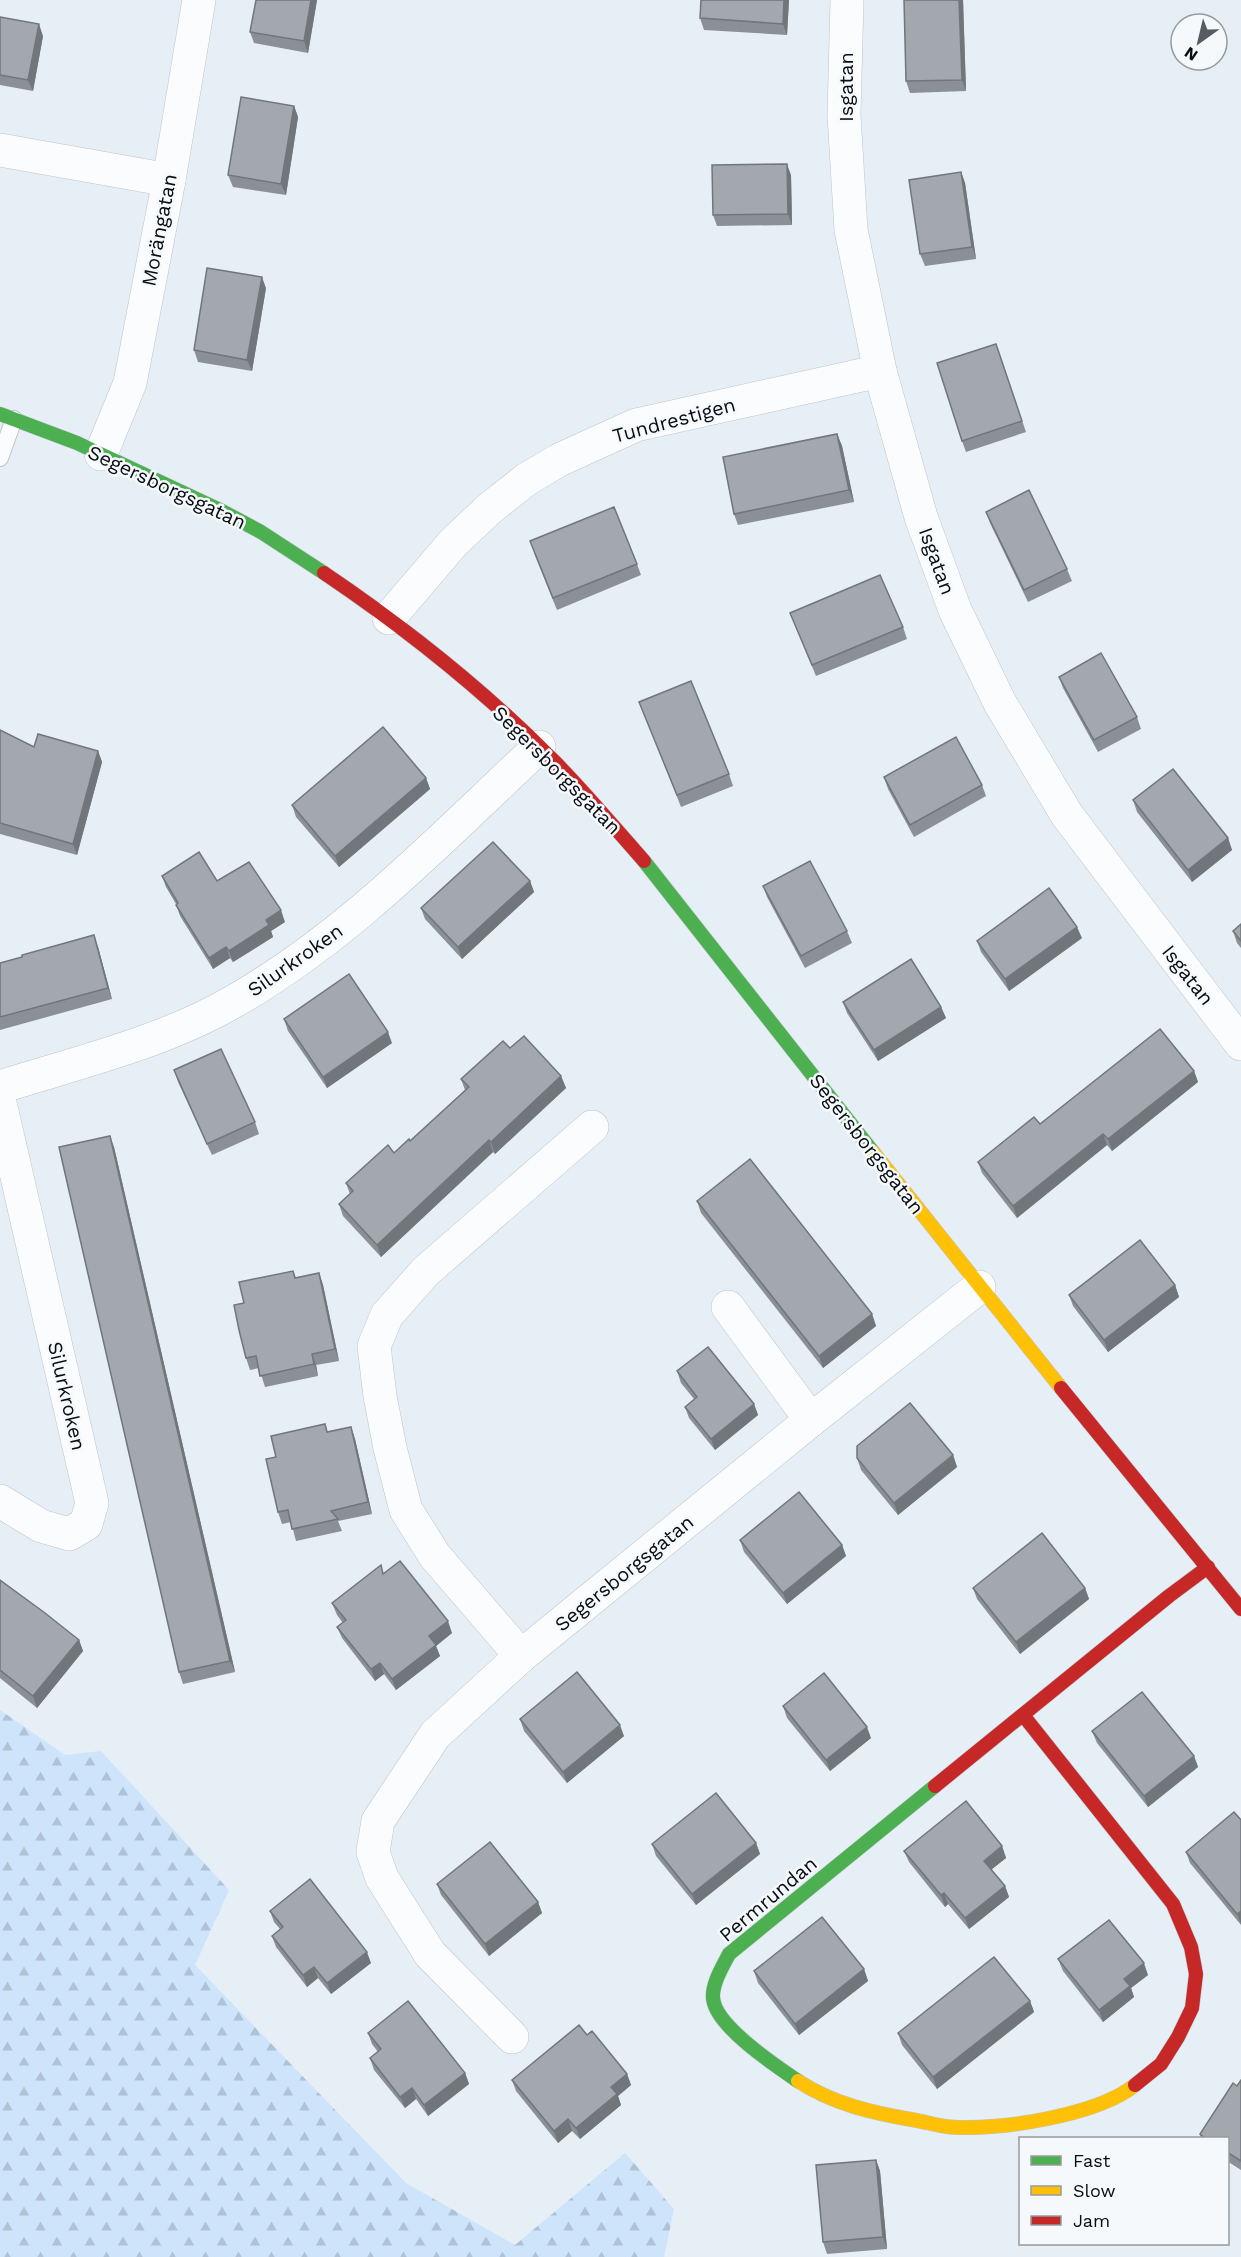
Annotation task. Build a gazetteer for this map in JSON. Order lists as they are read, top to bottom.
{
  "streets": {
    "street": [
      "Isgatan",
      "Morängatan",
      "Tundrestigen",
      "Segersborgsgatan",
      "Silurkroken",
      "Permrundan"
    ]
  },
  "crossings": [
    ["Isgatan", "Tundrestigen"],
    ["Morängatan", "Segersborgsgatan"],
    ["Tundrestigen", "Segersborgsgatan"],
    ["Segersborgsgatan", "Silurkroken"],
    ["Segersborgsgatan", "Permrundan"]
  ],
  "legend": ["Fast", "Slow", "Jam"],
  "north": "bottom left"
}
